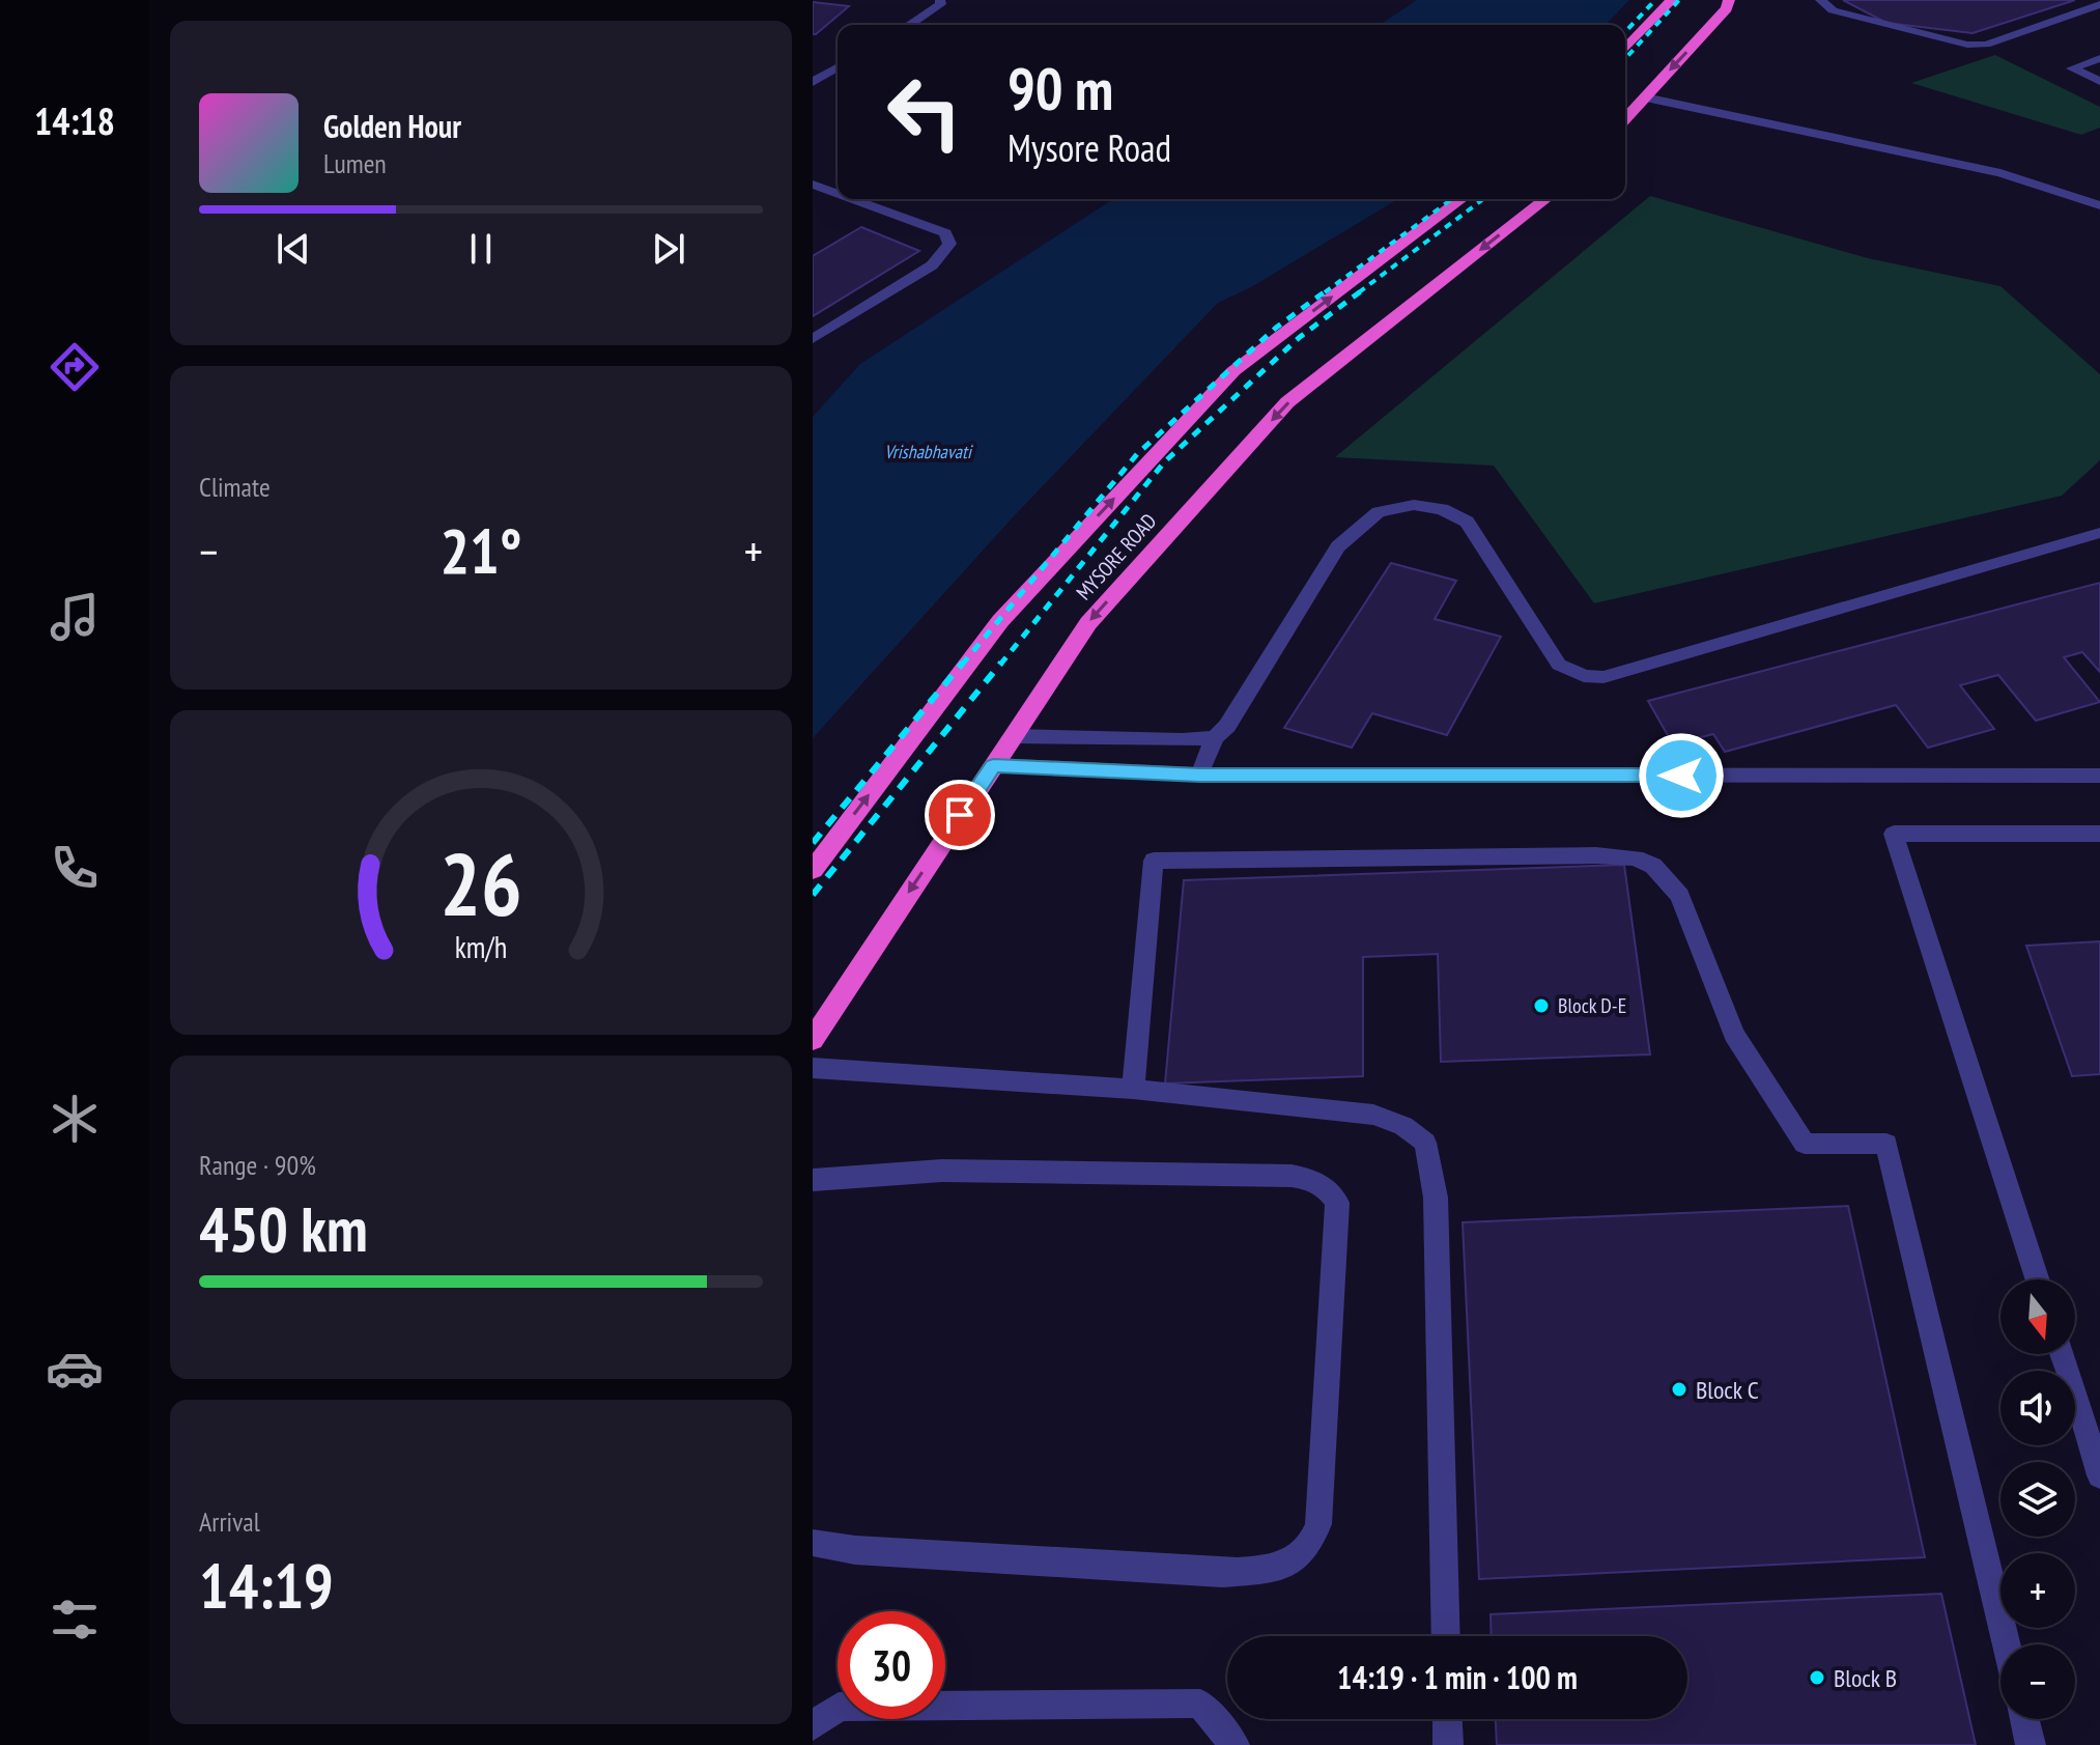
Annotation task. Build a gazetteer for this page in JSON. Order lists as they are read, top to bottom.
{
  "streets": {
    "highway": ["MYSORE ROAD"]
  },
  "water": ["Vrishabhavati"],
  "places": ["Block D-E", "Block C", "Block B"],
  "north": "bottom",
  "page": {
    "tabs": "14:18",
    "turn": ["90 m", "Mysore Road"],
    "song": ["Golden Hour", "Lumen"],
    "tile": [
      "Climate",
      ["Range · 90%", "450 km"],
      ["Arrival", "14:19"]
    ],
    "heat": ["−", "21°", "+"],
    "map_buttons": ["+", "−"],
    "limit": "30",
    "trip": "14:19 · 1 min · 100 m",
    "gauge": ["26", "km/h"]
  }
}
